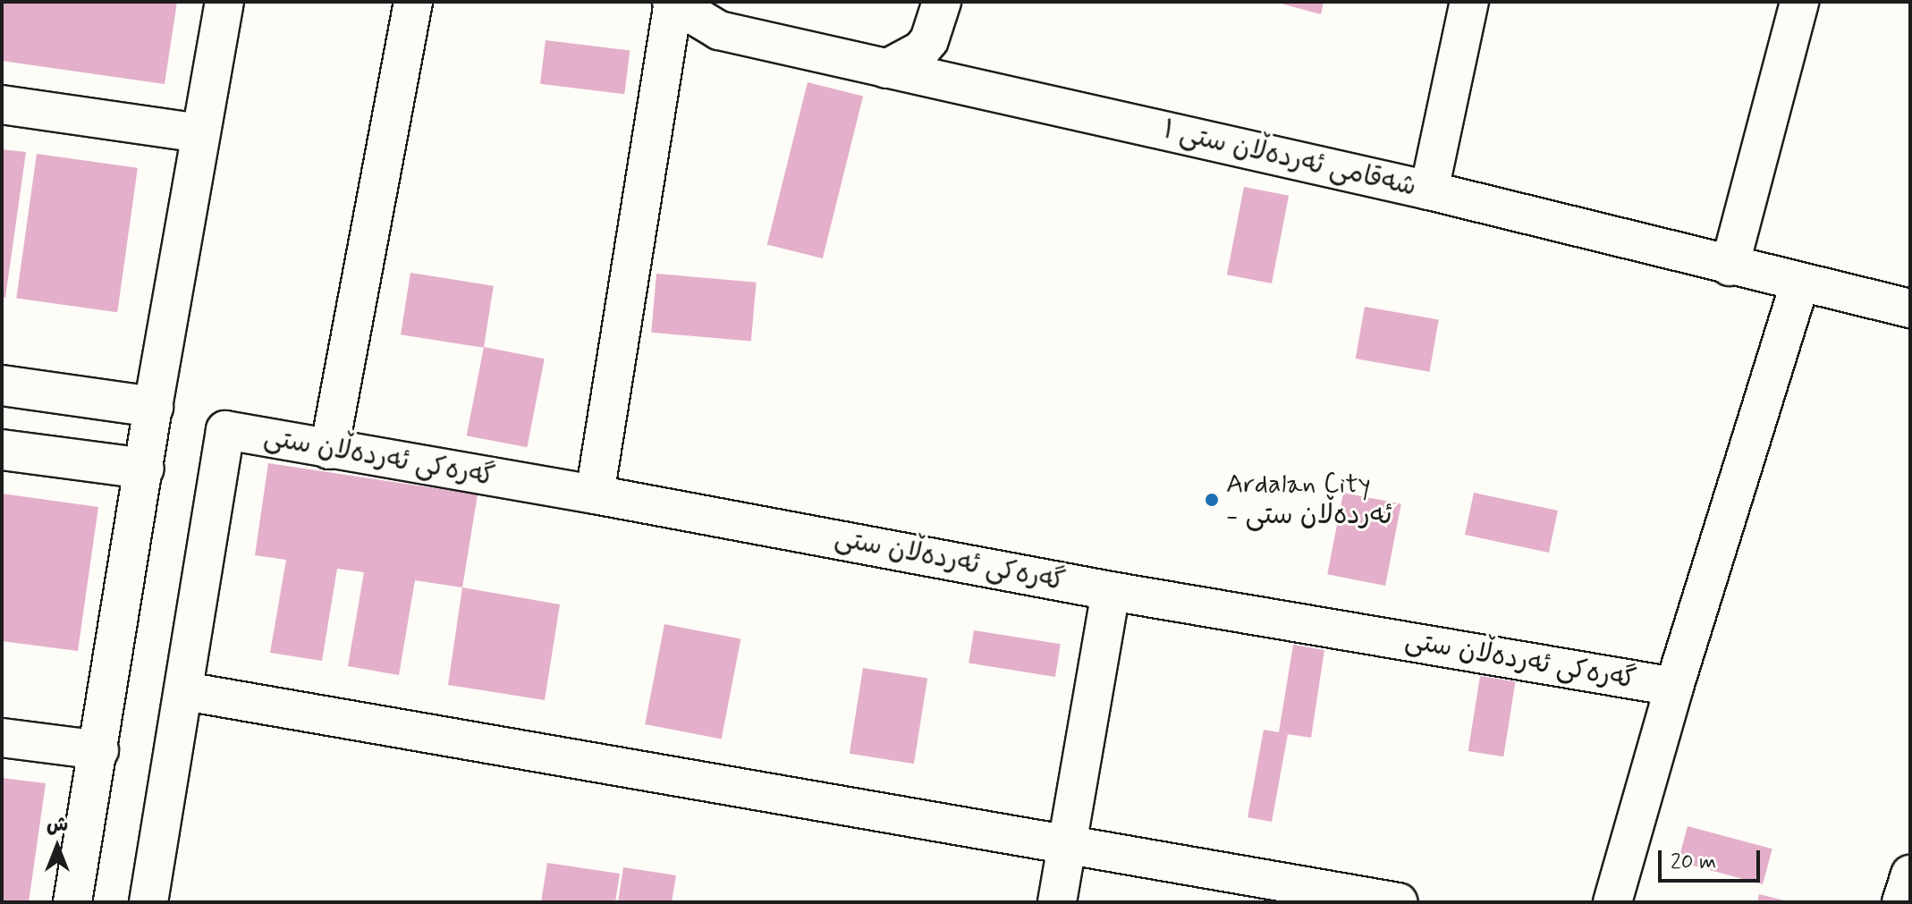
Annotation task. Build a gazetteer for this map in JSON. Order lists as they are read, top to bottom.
{
  "streets": {
    "street": ["شەقامی ئەردەڵان ستی ١", "گەرەکی ئەردەڵان ستی"]
  },
  "places": ["Ardalan City - ئەردەڵان ستی"],
  "scale_bar": "20 m",
  "north": "top"
}
